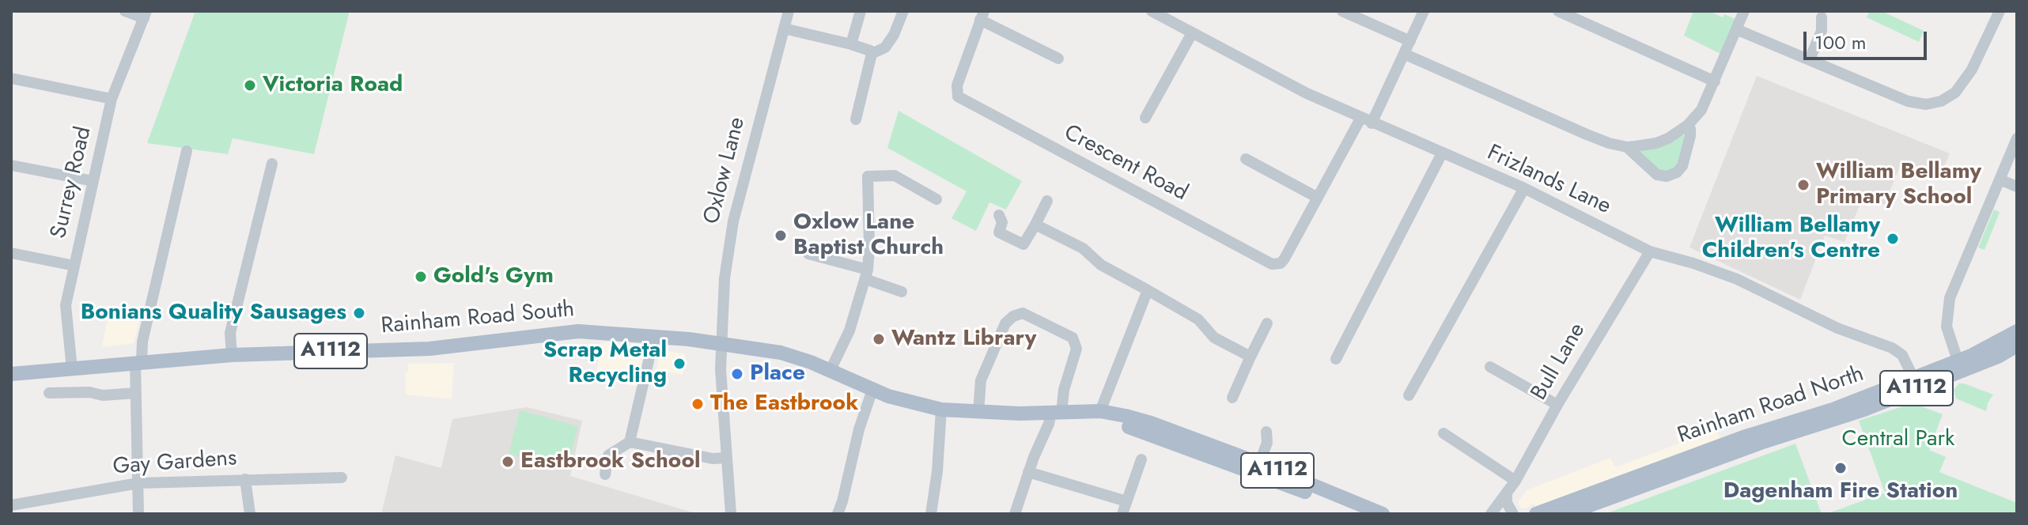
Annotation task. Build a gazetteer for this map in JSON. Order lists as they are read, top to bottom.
{
  "streets": {
    "main road": ["Rainham Road South", "A1112", "Rainham Road North"],
    "street": [
      "Crescent Road",
      "Oxlow Lane",
      "Frizlands Lane",
      "Surrey Road",
      "Bull Lane",
      "Gay Gardens"
    ]
  },
  "crossings": [
    ["Crescent Road", "Frizlands Lane"],
    ["Oxlow Lane", "Rainham Road South"],
    ["Oxlow Lane", "A1112"],
    ["Frizlands Lane", "Bull Lane"],
    ["Frizlands Lane", "Rainham Road North"],
    ["Surrey Road", "Rainham Road South"],
    ["Rainham Road South", "A1112"]
  ],
  "parks": ["Central Park"],
  "places": [
    "Victoria Road",
    "William Bellamy Primary School",
    "Oxlow Lane Baptist Church",
    "William Bellamy Children's Centre",
    "Gold's Gym",
    "Bonians Quality Sausages",
    "Wantz Library",
    "Scrap Metal Recycling",
    "Place",
    "The Eastbrook",
    "Eastbrook School",
    "Dagenham Fire Station"
  ],
  "scale_bar": "100 m"
}
